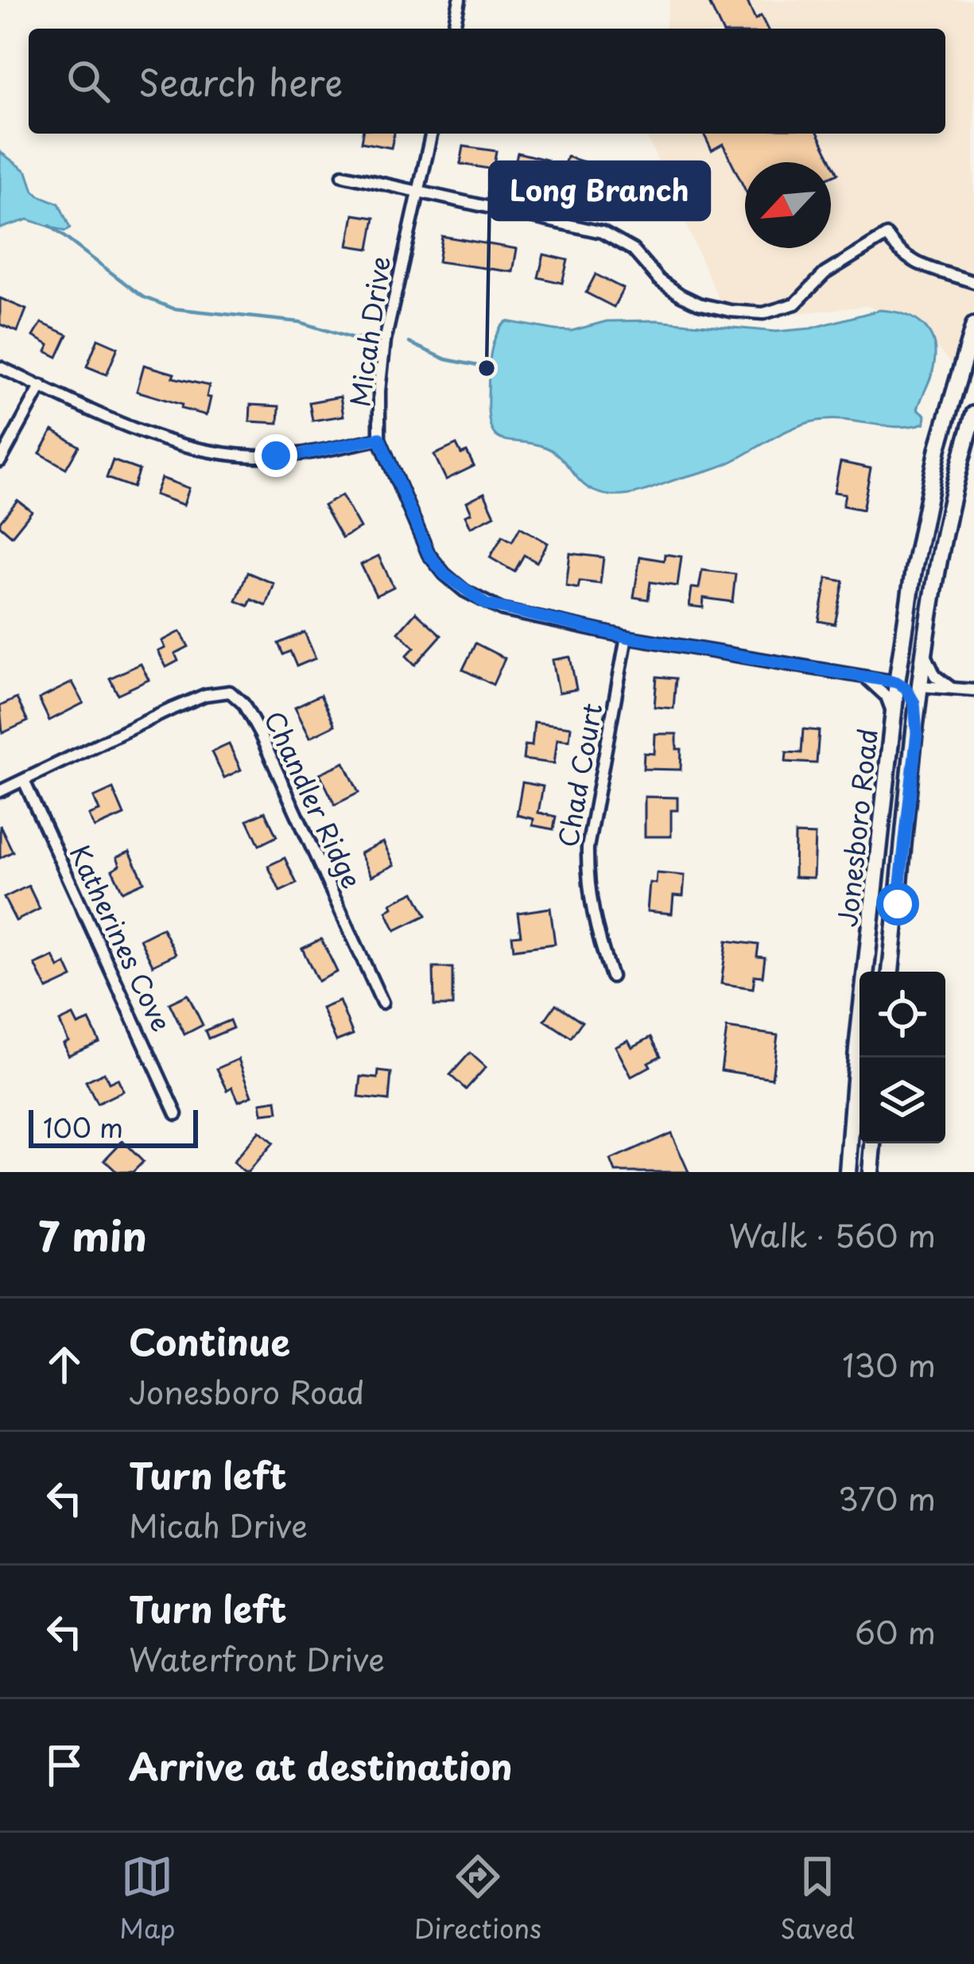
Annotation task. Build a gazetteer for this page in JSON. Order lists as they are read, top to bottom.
{
  "streets": {
    "main road": ["Jonesboro Road"],
    "street": [
      "Micah Drive",
      "Chad Court",
      "Chandler Ridge",
      "Katherines Cove"
    ]
  },
  "crossings": [
    ["Micah Drive", "Chad Court"],
    ["Micah Drive", "Jonesboro Road"],
    ["Chandler Ridge", "Katherines Cove"]
  ],
  "places": ["Long Branch"],
  "scale_bar": "100 m",
  "north": "bottom left",
  "page": {
    "search": "Search here",
    "scale": "100 m",
    "heading": ["7 min", "Walk · 560 m"],
    "list": [
      ["Continue", "Jonesboro Road", "130 m"],
      ["Turn left", "Micah Drive", "370 m"],
      ["Turn left", "Waterfront Drive", "60 m"],
      "Arrive at destination"
    ],
    "nav": ["Map", "Directions", "Saved"]
  }
}
